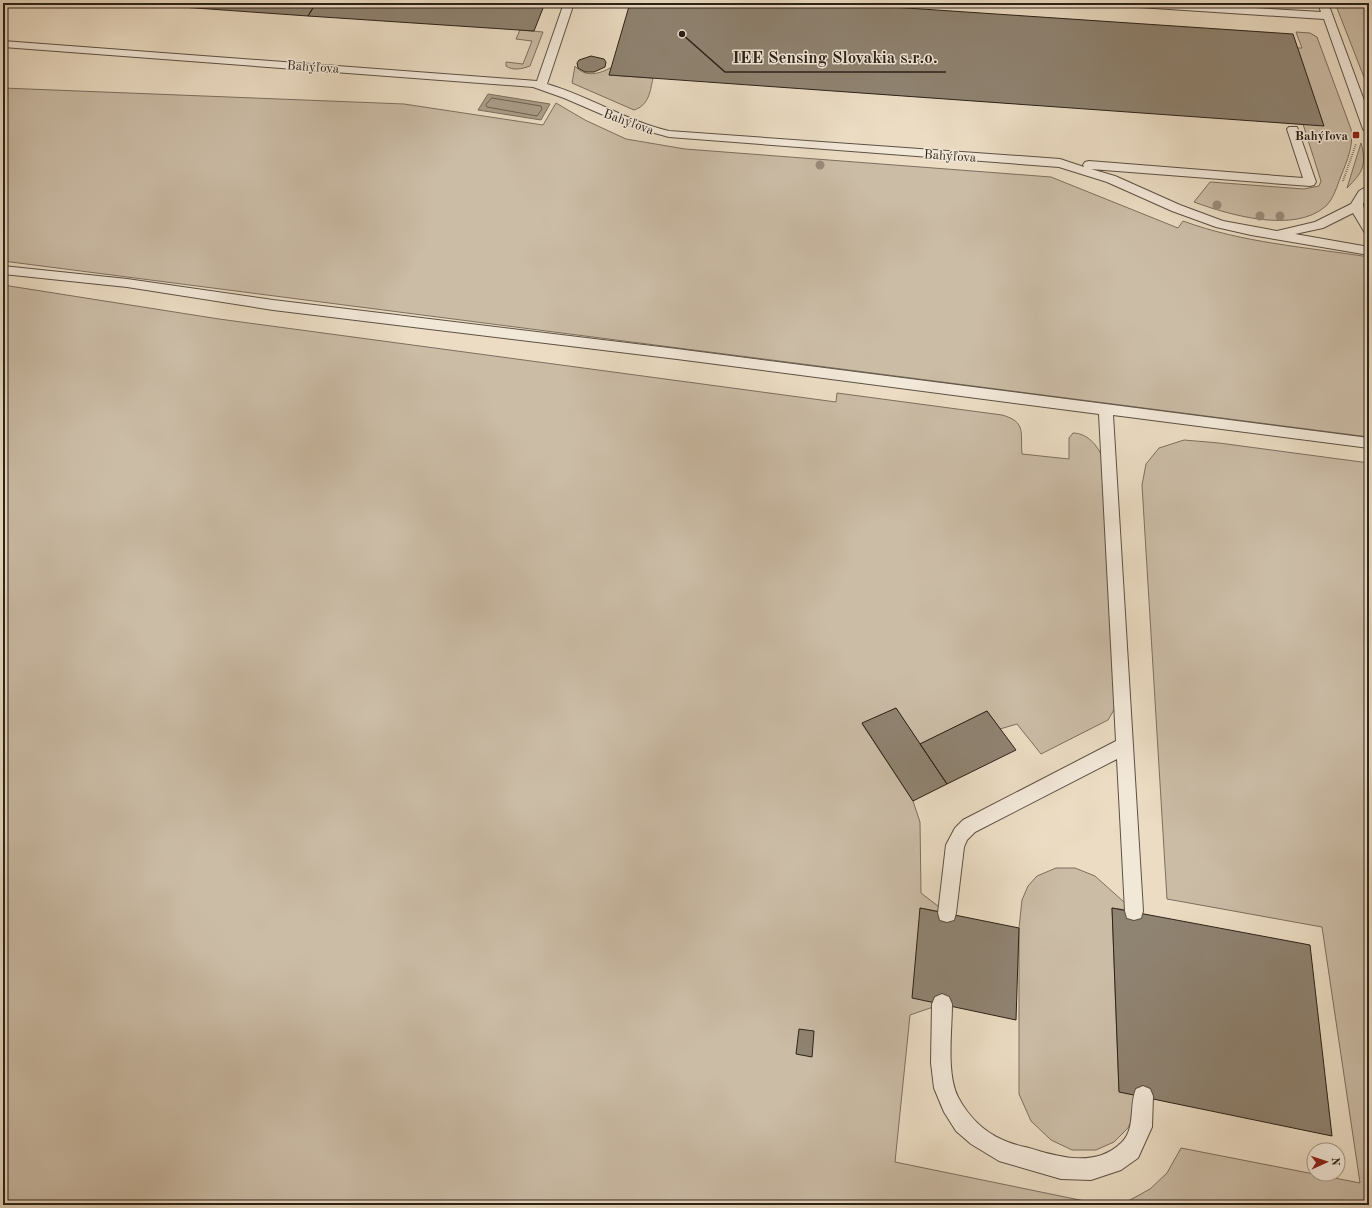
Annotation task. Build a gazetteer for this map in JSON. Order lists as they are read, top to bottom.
{
  "streets": {
    "lane": ["Bahýľova"]
  },
  "places": {
    "other": ["IEE Sensing Slovakia s.r.o."],
    "transit": ["Bahýľova"]
  },
  "north": "right"
}
